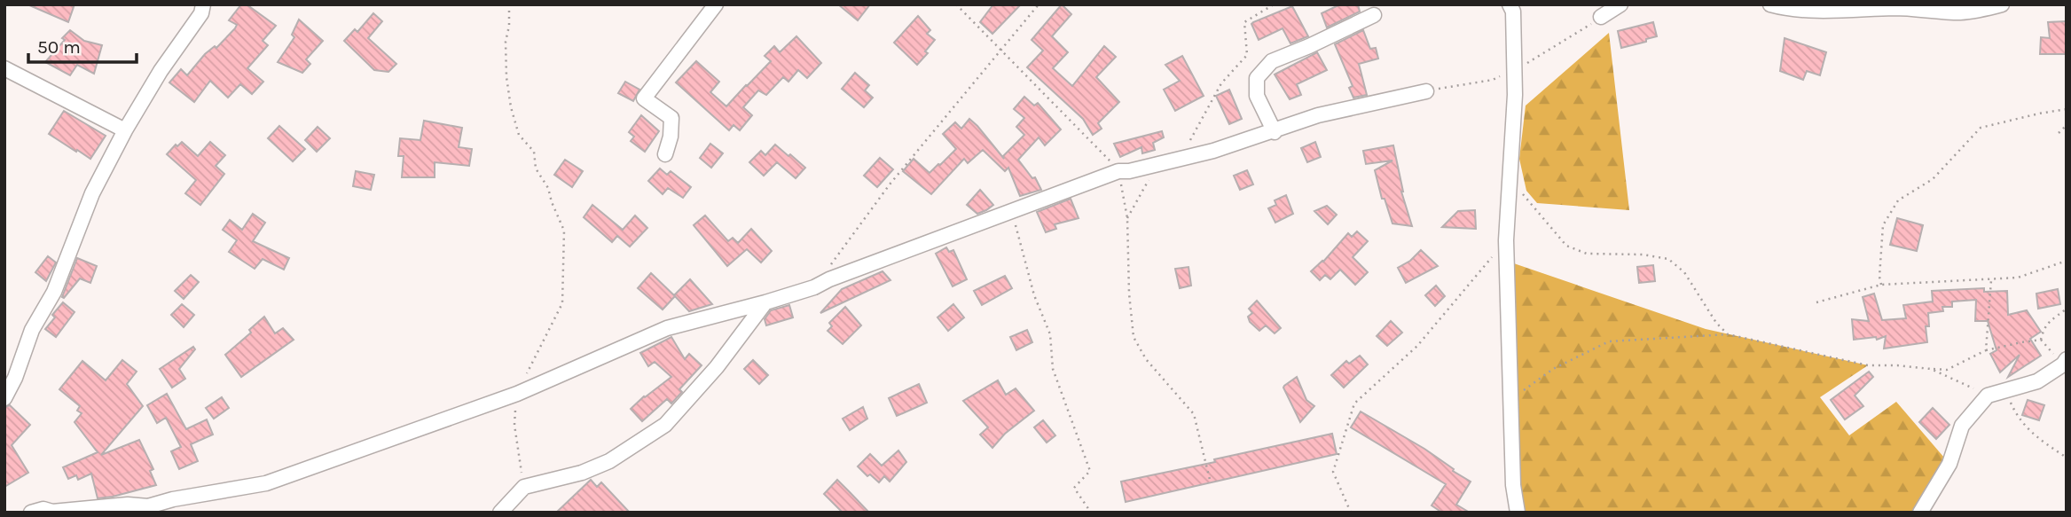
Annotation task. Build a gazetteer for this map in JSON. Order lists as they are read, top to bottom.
{
  "scale_bar": "50 m"
}
